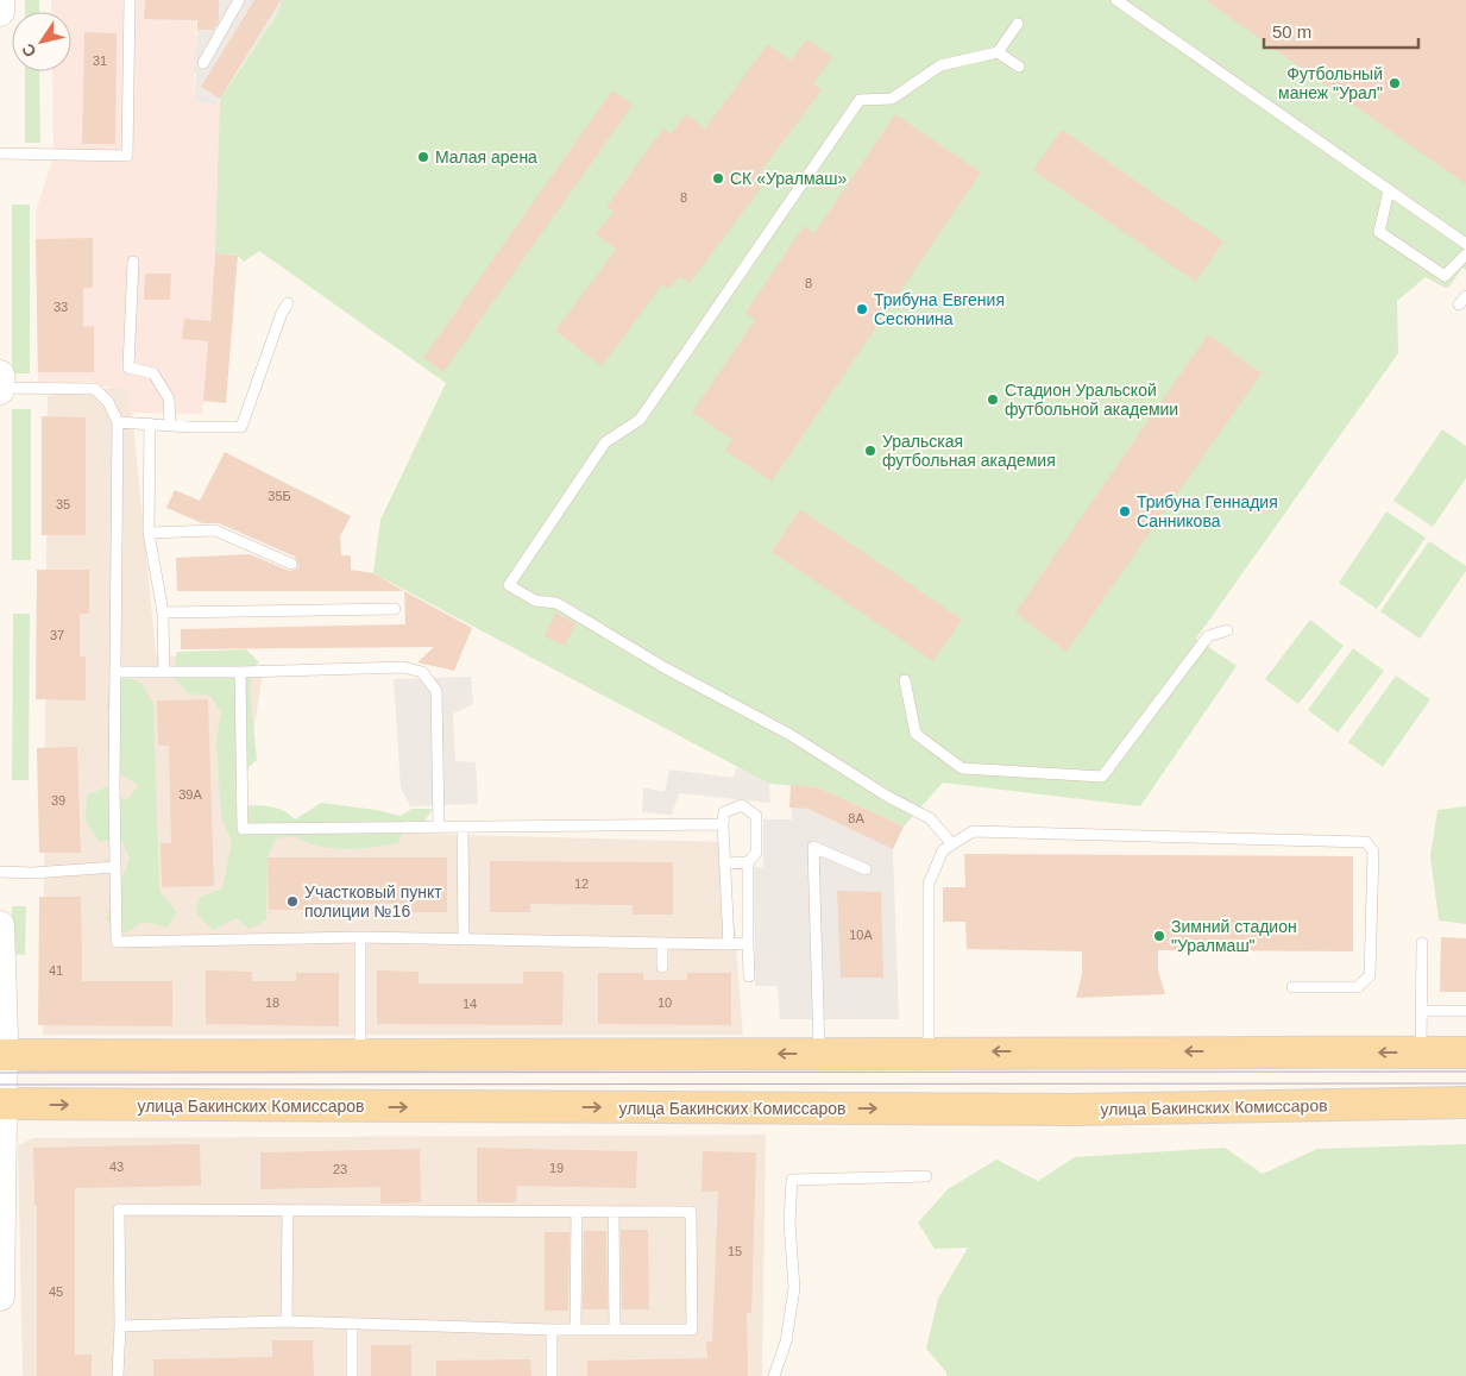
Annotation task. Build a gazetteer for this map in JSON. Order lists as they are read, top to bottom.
{
  "streets": {
    "main road": ["улица Бакинских Комиссаров"]
  },
  "places": [
    "Футбольный манеж \"Урал\"",
    "Малая арена",
    "СК «Уралмаш»",
    "Трибуна Евгения Сесюнина",
    "Стадион Уральской футбольной академии",
    "Уральская футбольная академия",
    "Трибуна Геннадия Санникова",
    "Участковый пункт полиции №16",
    "Зимний стадион \"Уралмаш\""
  ],
  "house_numbers": [
    "31",
    "8",
    "8",
    "33",
    "35Б",
    "35",
    "37",
    "39А",
    "39",
    "8А",
    "12",
    "10А",
    "41",
    "18",
    "10",
    "14",
    "43",
    "19",
    "23",
    "15",
    "45"
  ],
  "scale_bar": "50 m",
  "north": "bottom left"
}
